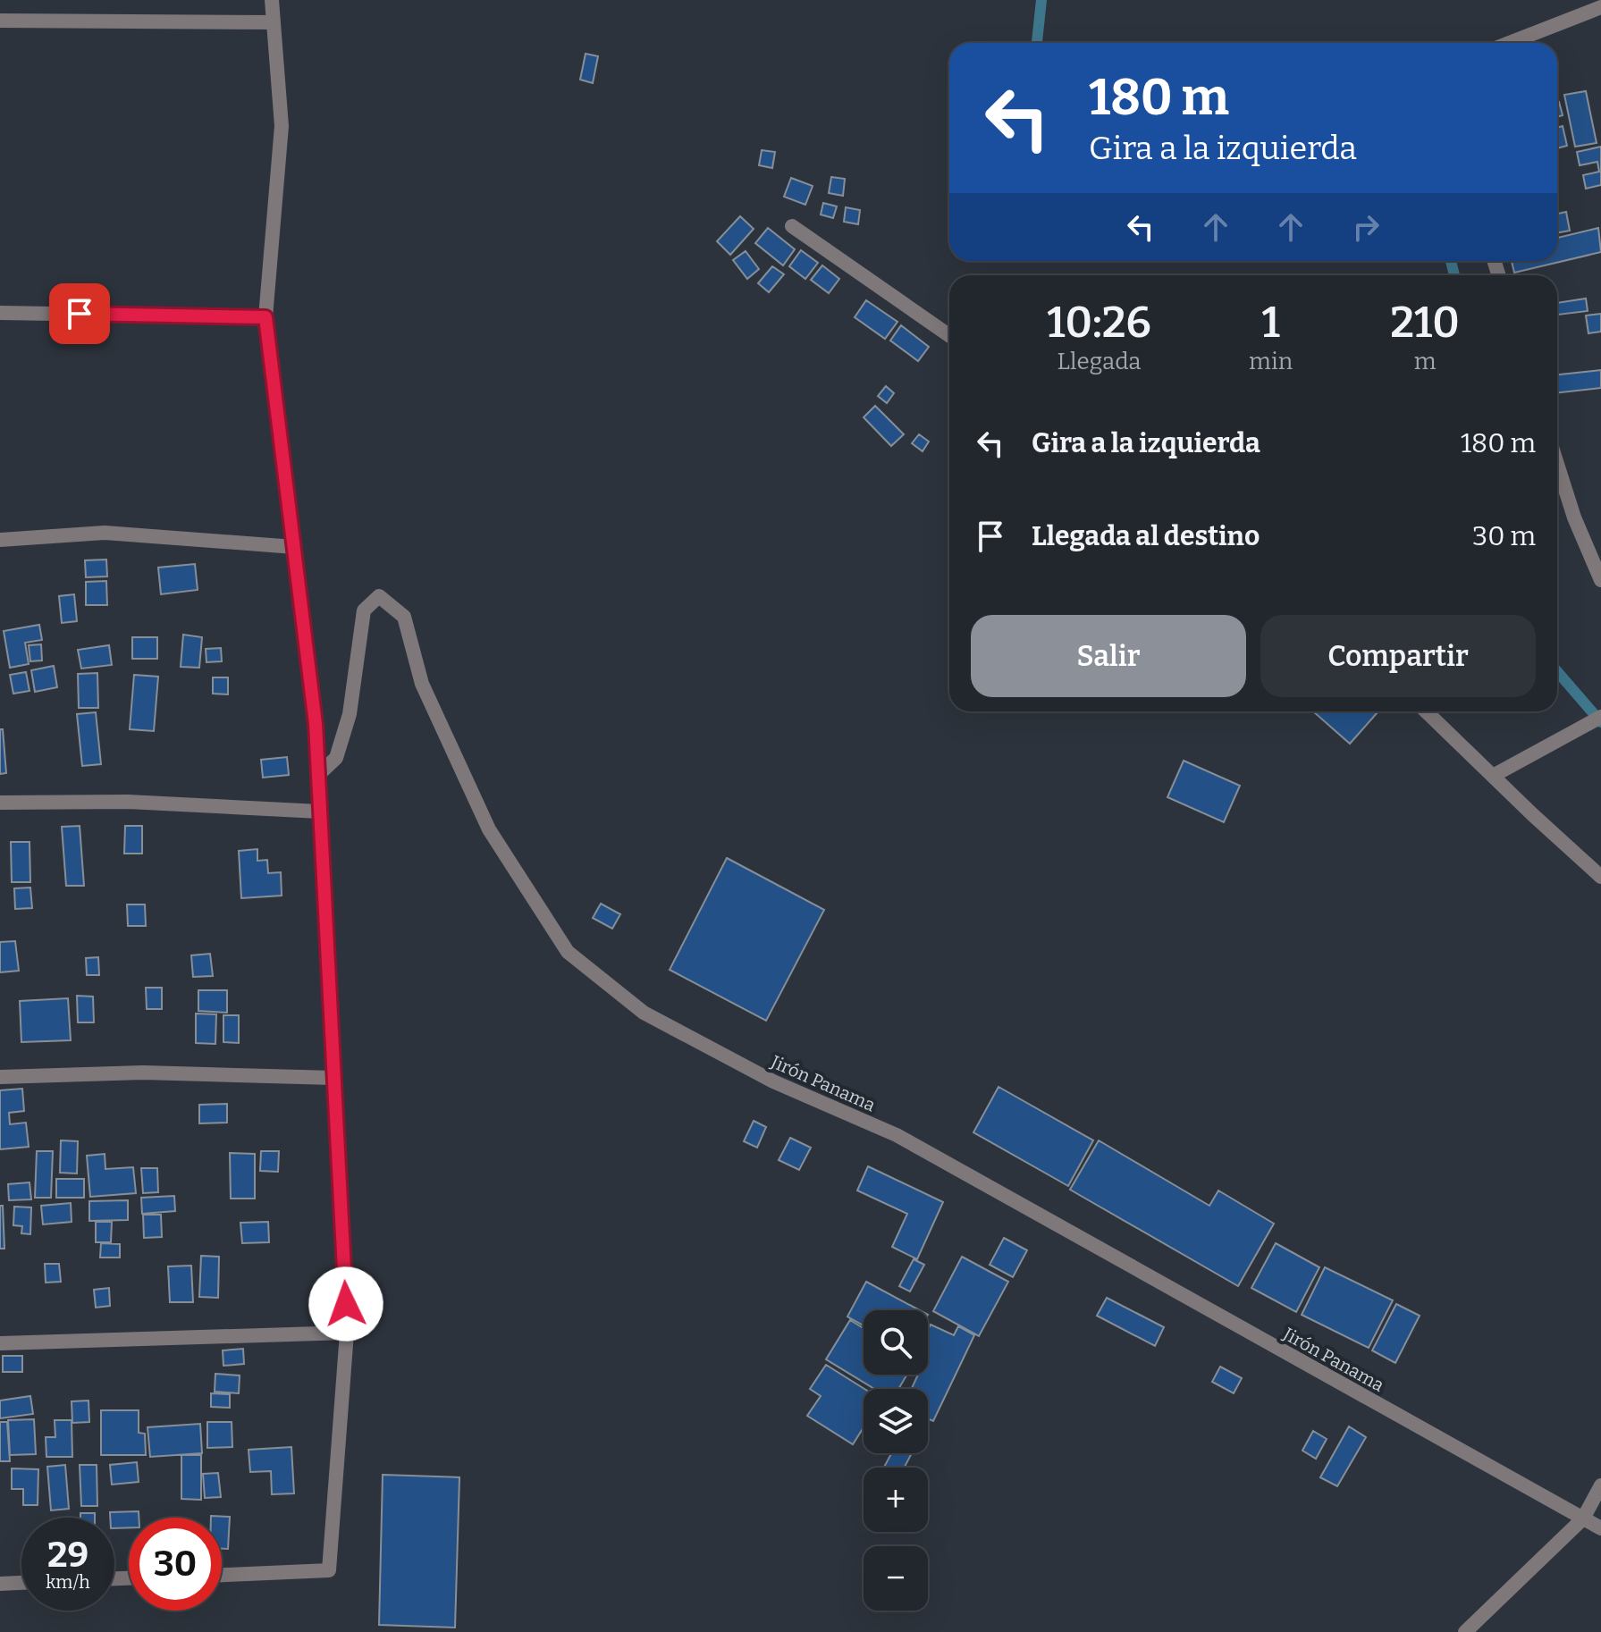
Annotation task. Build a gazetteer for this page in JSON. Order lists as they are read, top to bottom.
{
  "streets": {
    "street": ["Jirón Panama"]
  },
  "page": {
    "turn": ["180 m", "Gira a la izquierda"],
    "eta": [
      "10:26",
      "Llegada",
      "1",
      "min",
      "210",
      "m"
    ],
    "list": [
      {
        "name": "Gira a la izquierda",
        "value": "180 m"
      },
      {
        "name": "Llegada al destino",
        "value": "30 m"
      }
    ],
    "buttons": ["Salir", "Compartir"],
    "map_buttons": ["+", "−"],
    "speed": "29 km/h",
    "limit": "30"
  }
}
